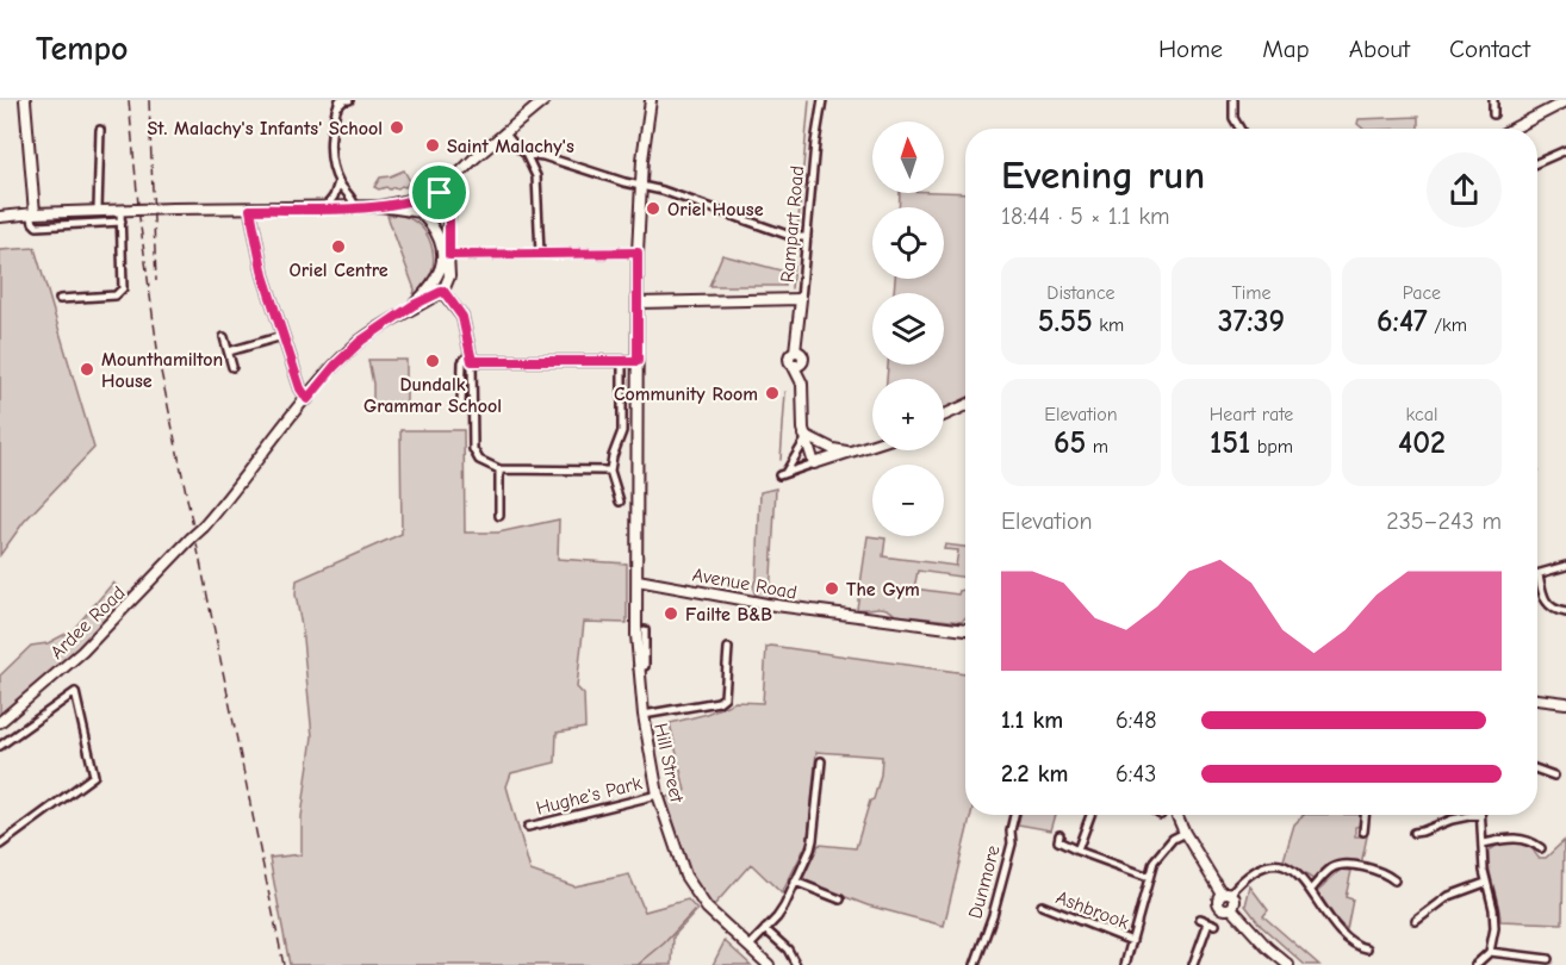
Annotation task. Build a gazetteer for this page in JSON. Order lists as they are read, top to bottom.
{
  "streets": {
    "main road": [
      "Rampart Road",
      "Avenue Road",
      "Ardee Road",
      "Hill Street"
    ],
    "street": ["Hughe's Park", "Dunmore", "Ashbrook"]
  },
  "crossings": [
    ["Avenue Road", "Hill Street"],
    ["Hill Street", "Hughe's Park"]
  ],
  "places": [
    "St. Malachy's Infants' School",
    "Saint Malachy's",
    "Oriel House",
    "Oriel Centre",
    "Dundalk Grammar School",
    "Mounthamilton House",
    "Community Room",
    "The Gym",
    "Failte B&B"
  ],
  "north": "top",
  "page": {
    "header": "Tempo",
    "nav": [
      "Home",
      "Map",
      "About",
      "Contact"
    ],
    "map_buttons": ["+", "−"],
    "heading": ["Evening run", "18:44 · 5 × 1.1 km"],
    "stats": [
      ["Distance", "5.55 km"],
      ["Time", "37:39"],
      ["Pace", "6:47 /km"],
      ["Elevation", "65 m"],
      ["Heart rate", "151 bpm"],
      ["kcal", "402"]
    ],
    "chart": ["Elevation", "235–243 m"],
    "list": [
      {
        "name": "1.1 km",
        "note": "6:48"
      },
      {
        "name": "2.2 km",
        "note": "6:43"
      }
    ]
  }
}
